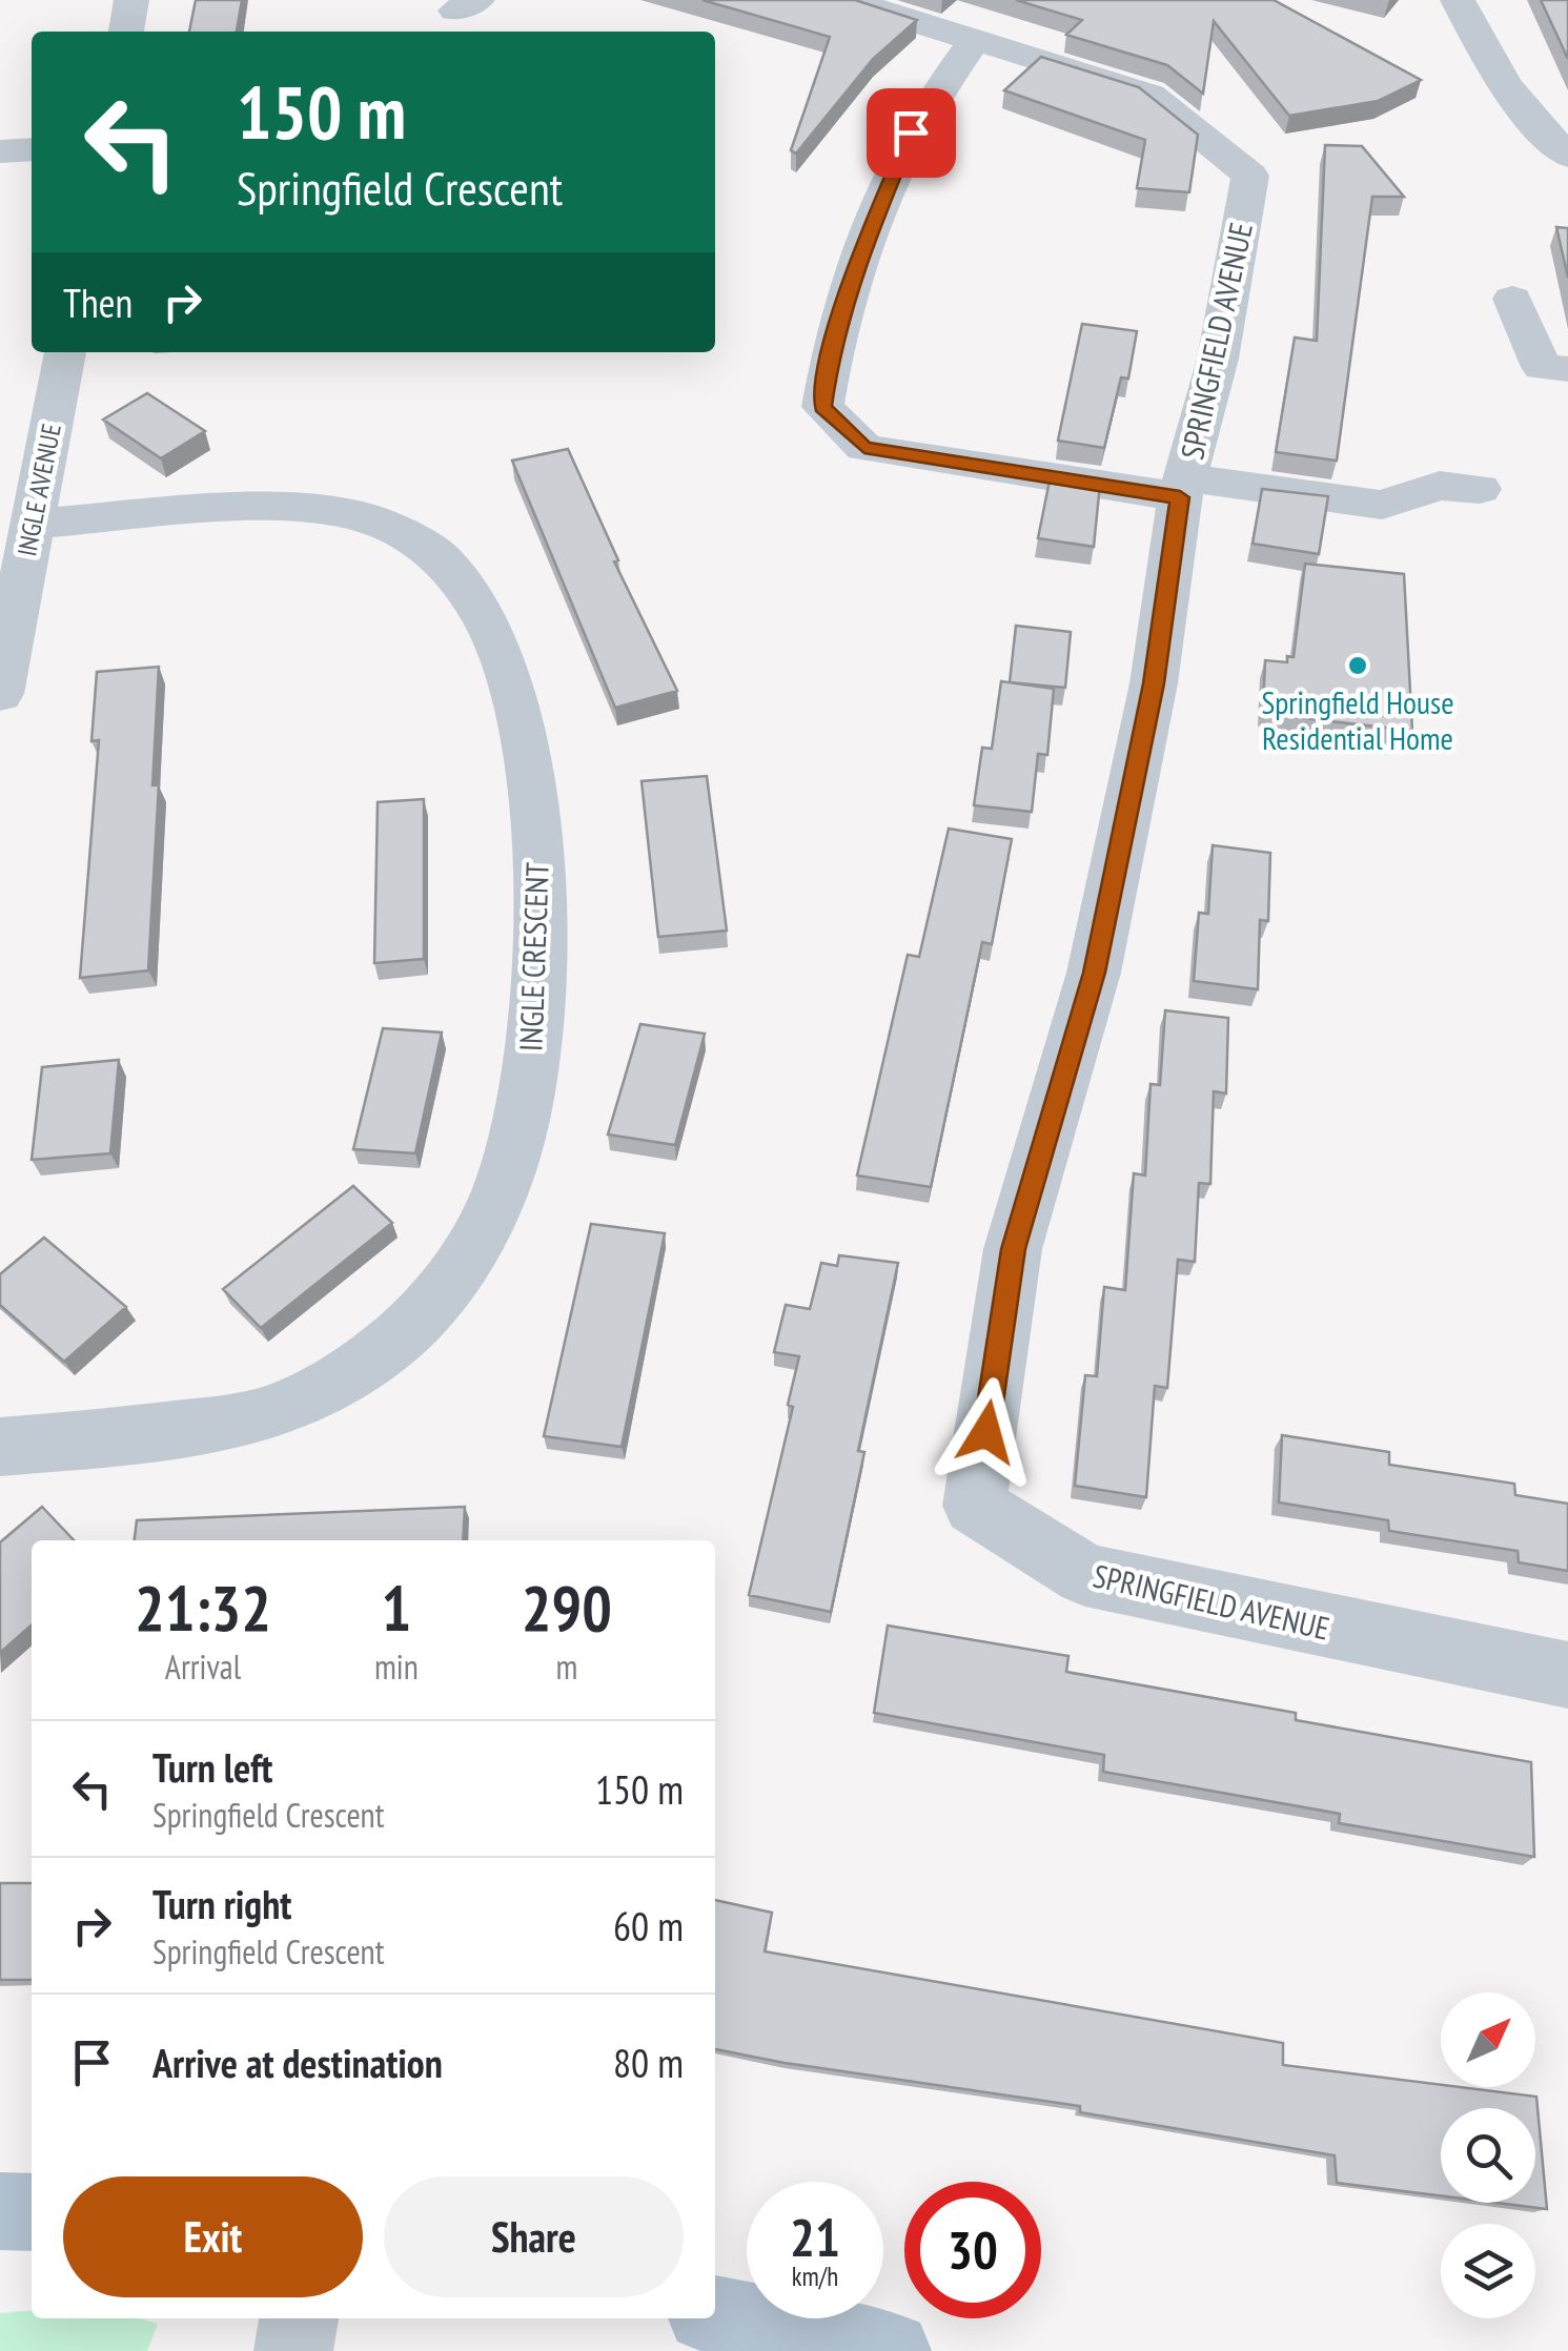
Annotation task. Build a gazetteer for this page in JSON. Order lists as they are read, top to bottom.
{
  "streets": {
    "street": ["SPRINGFIELD AVENUE", "INGLE AVENUE", "INGLE CRESCENT"]
  },
  "crossings": [
    ["INGLE AVENUE", "INGLE CRESCENT"]
  ],
  "places": ["Springfield House Residential Home"],
  "north": "top right",
  "page": {
    "turn": ["150 m", "Springfield Crescent"],
    "then": "Then",
    "eta": [
      "21:32",
      "Arrival",
      "1",
      "min",
      "290",
      "m"
    ],
    "list": [
      {
        "name": "Turn left",
        "note": "Springfield Crescent",
        "value": "150 m"
      },
      {
        "name": "Turn right",
        "note": "Springfield Crescent",
        "value": "60 m"
      },
      {
        "name": "Arrive at destination",
        "value": "80 m"
      }
    ],
    "buttons": ["Exit", "Share"],
    "speed": "21 km/h",
    "limit": "30"
  }
}
